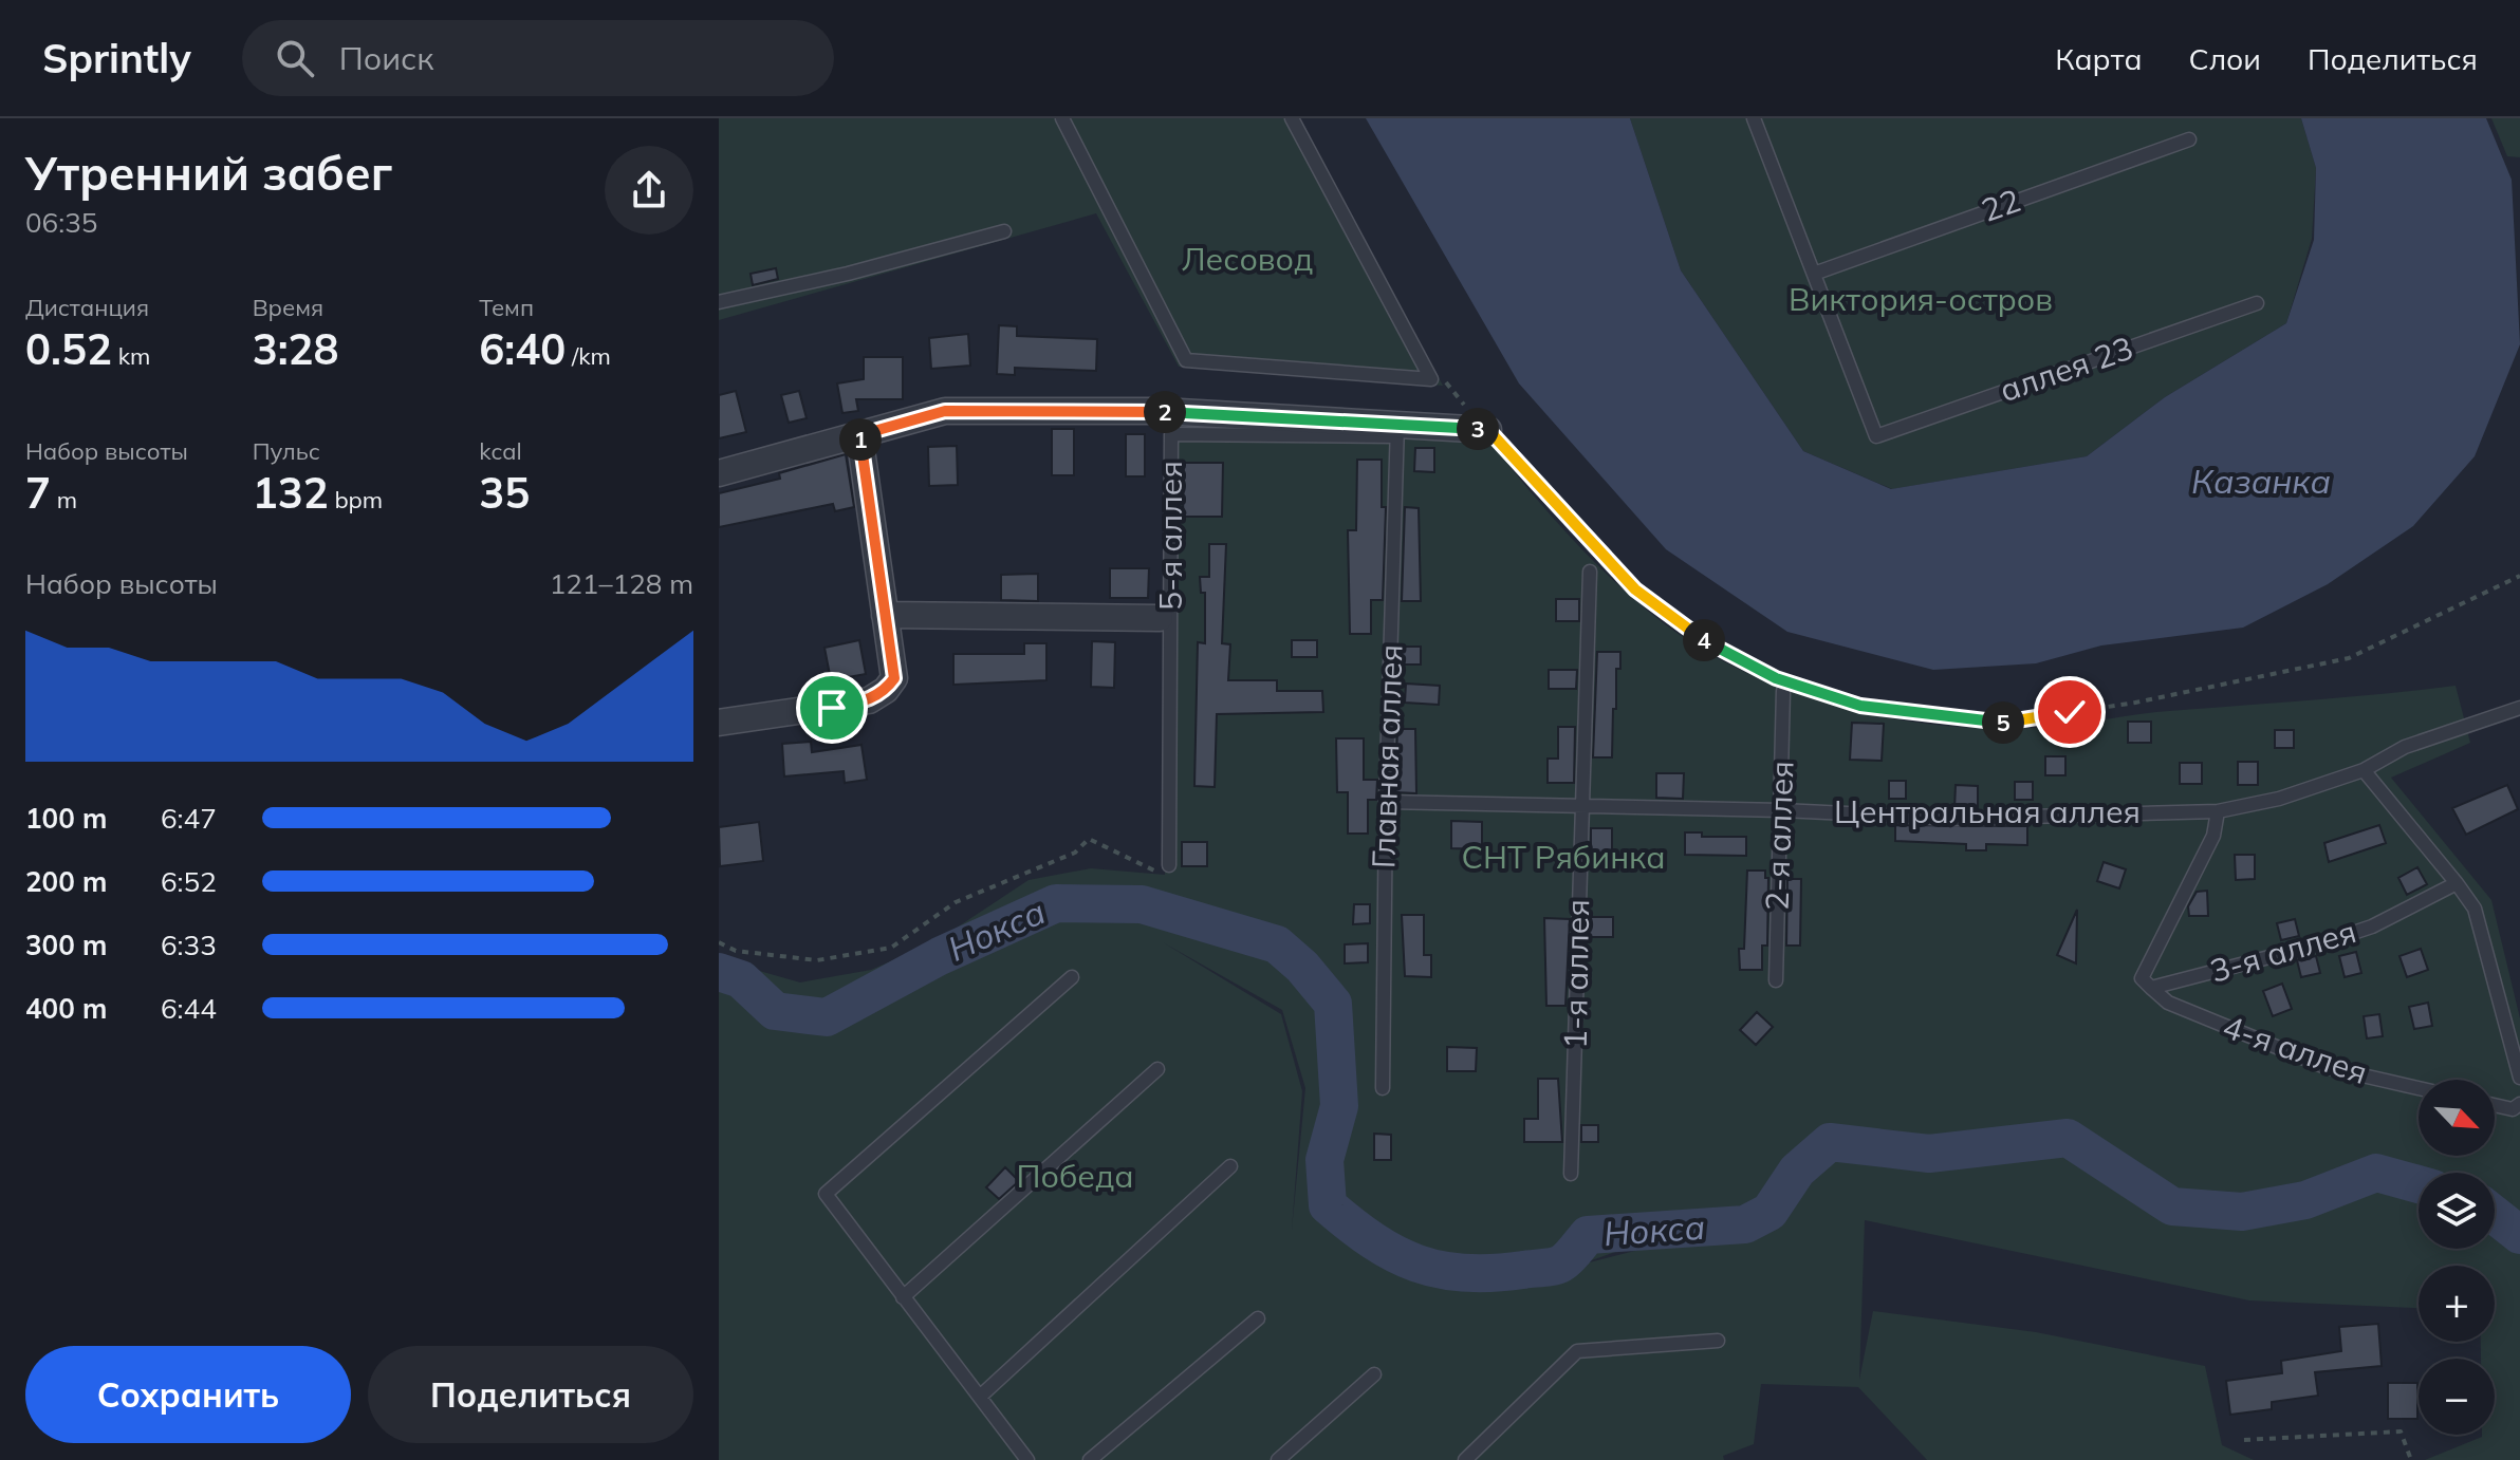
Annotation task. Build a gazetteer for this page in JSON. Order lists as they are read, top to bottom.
{
  "streets": {
    "lane": [
      "22",
      "аллея 23",
      "5-я аллея",
      "Главная аллея",
      "Центральная аллея",
      "2-я аллея",
      "3-я аллея",
      "1-я аллея",
      "4-я аллея"
    ]
  },
  "crossings": [
    ["22", "аллея 23"],
    ["5-я аллея", "Главная аллея"],
    ["Главная аллея", "Центральная аллея"],
    ["Центральная аллея", "2-я аллея"],
    ["Центральная аллея", "1-я аллея"],
    ["3-я аллея", "4-я аллея"]
  ],
  "water": ["Казанка", "Нокса"],
  "parks": [
    "Лесовод",
    "Виктория-остров",
    "СНТ Рябинка",
    "Победа"
  ],
  "north": "bottom right",
  "page": {
    "header": "Sprintly",
    "search": "Поиск",
    "nav": ["Карта", "Слои", "Поделиться"],
    "heading": ["Утренний забег", "06:35"],
    "stats": [
      ["Дистанция", "0.52 km"],
      ["Время", "3:28"],
      ["Темп", "6:40 /km"],
      ["Набор высоты", "7 m"],
      ["Пульс", "132 bpm"],
      ["kcal", "35"]
    ],
    "pins": [
      "2",
      "3",
      "1",
      "4",
      "5"
    ],
    "chart": ["Набор высоты", "121–128 m"],
    "list": [
      {
        "name": "100 m",
        "note": "6:47"
      },
      {
        "name": "200 m",
        "note": "6:52"
      },
      {
        "name": "300 m",
        "note": "6:33"
      },
      {
        "name": "400 m",
        "note": "6:44"
      }
    ],
    "map_buttons": ["+", "−"],
    "buttons": ["Сохранить", "Поделиться"]
  }
}
